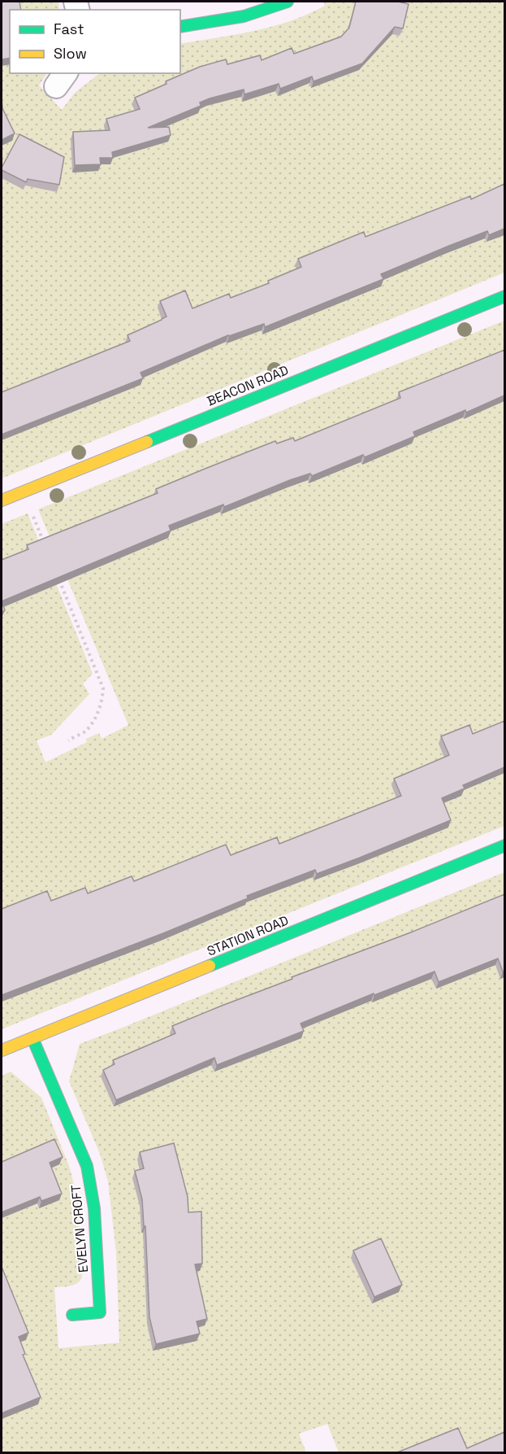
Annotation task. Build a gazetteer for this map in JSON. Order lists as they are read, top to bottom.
{
  "streets": {
    "street": ["BEACON ROAD", "STATION ROAD", "EVELYN CROFT"]
  },
  "crossings": [
    ["STATION ROAD", "EVELYN CROFT"]
  ],
  "legend": ["Fast", "Slow"]
}
